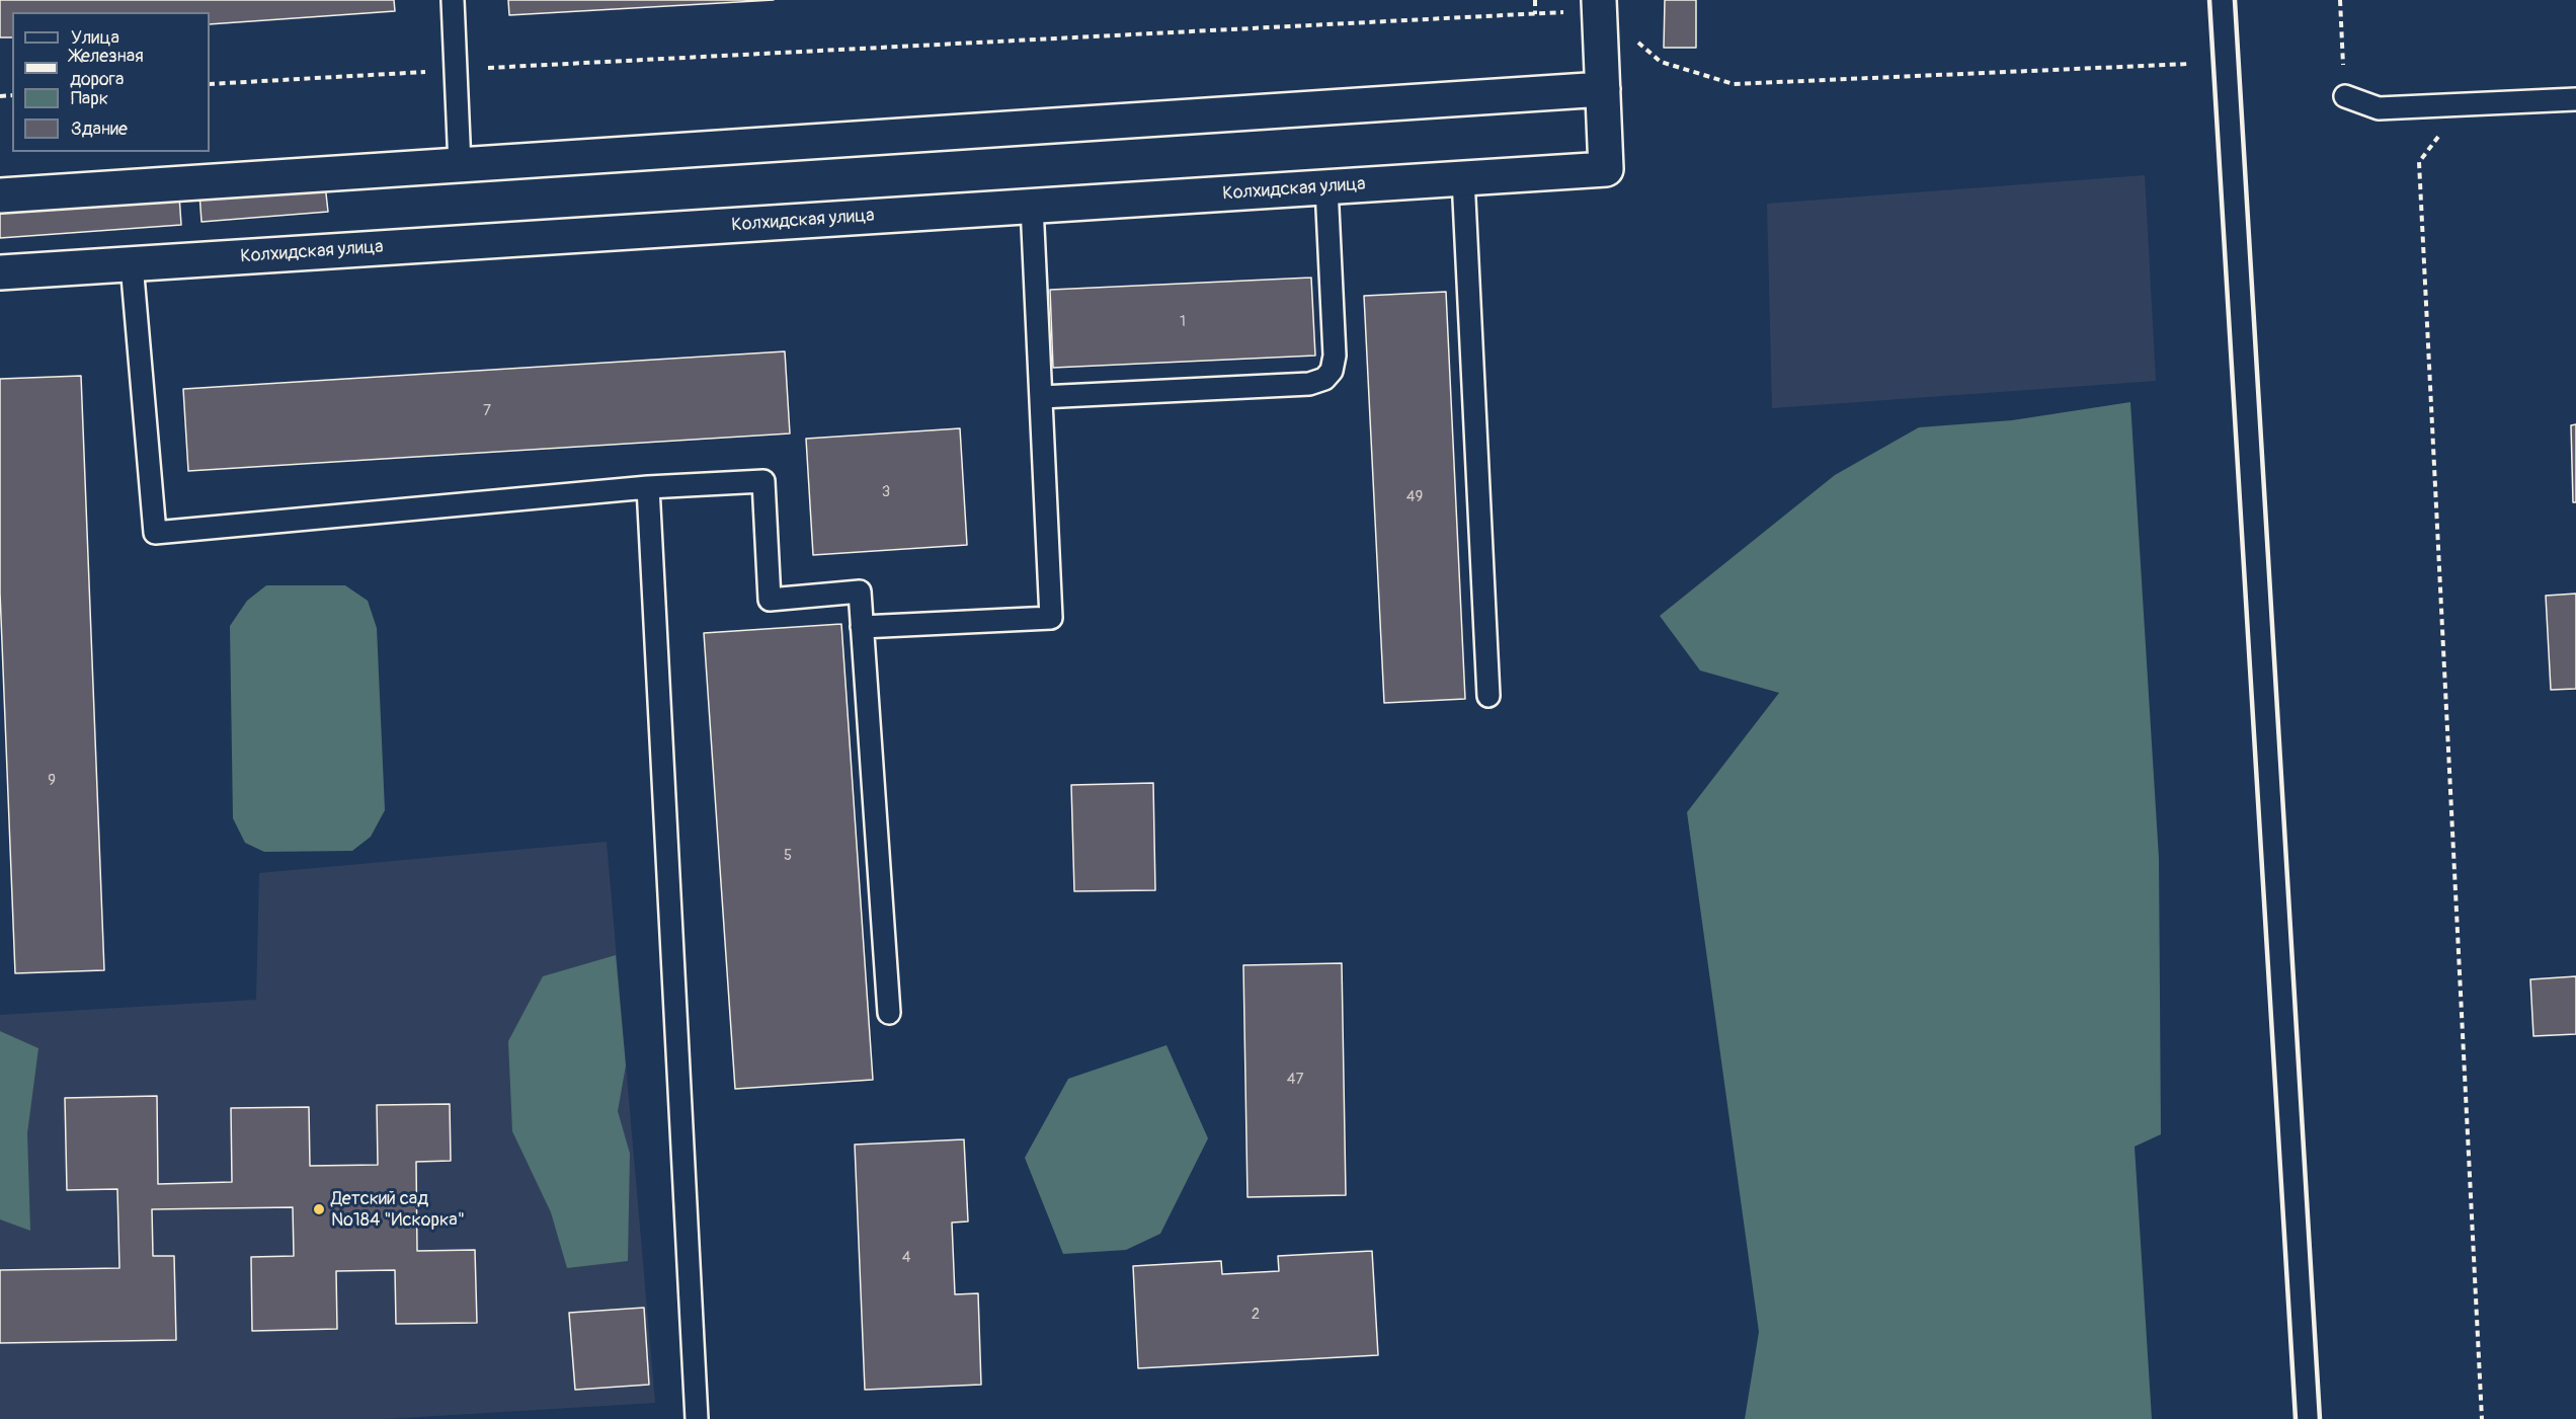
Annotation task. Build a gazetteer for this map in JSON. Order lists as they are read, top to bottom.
{
  "streets": {
    "street": ["Колхидская улица"]
  },
  "places": ["Детский сад №184 \"Искорка\""],
  "house_numbers": [
    "1",
    "7",
    "3",
    "49",
    "9",
    "5",
    "47",
    "4",
    "2"
  ],
  "legend": [
    "Улица",
    "Железная дорога",
    "Парк",
    "Здание"
  ]
}
